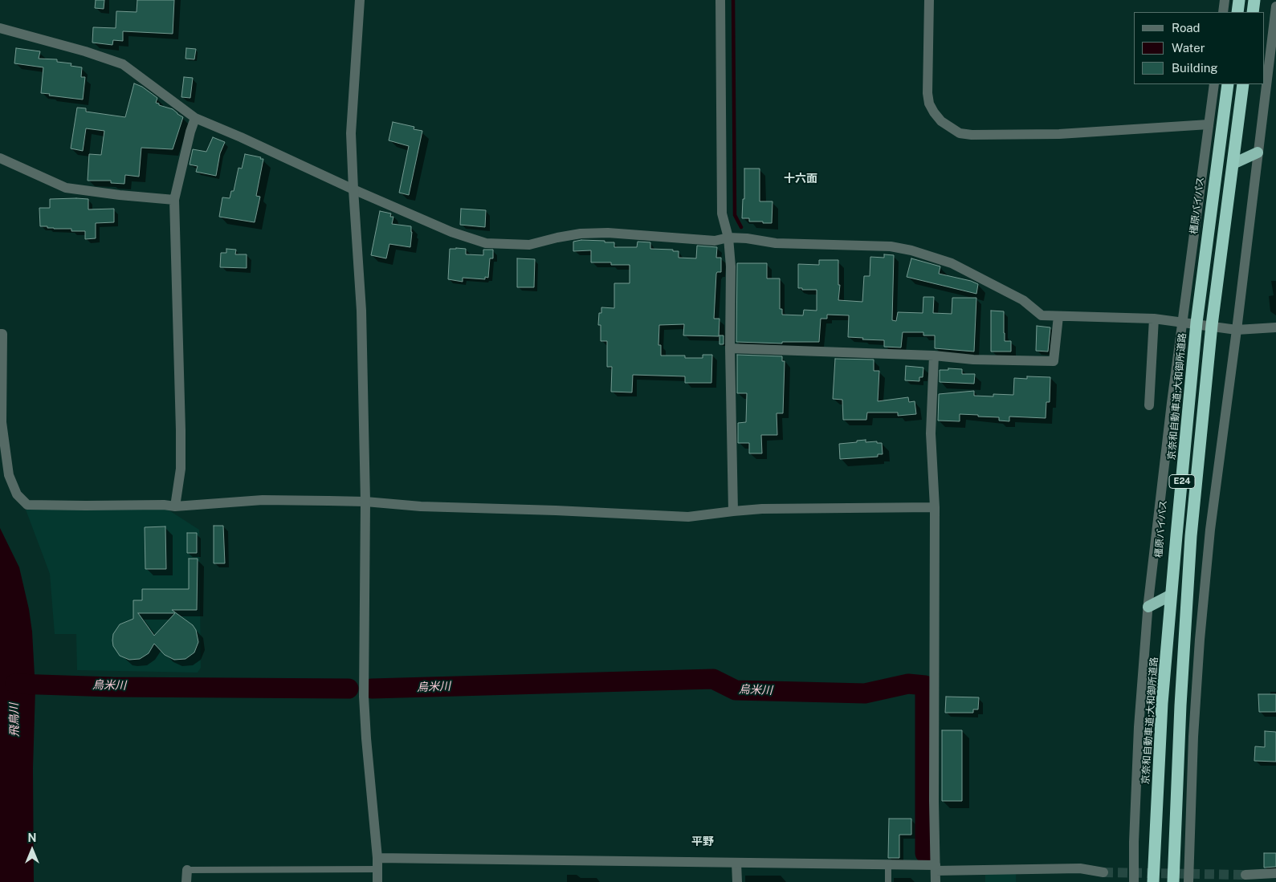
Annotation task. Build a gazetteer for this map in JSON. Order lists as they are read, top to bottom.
{
  "streets": {
    "highway": ["橿原バイパス", "京奈和自動車道;大和御所道路", "E24"]
  },
  "crossings": [
    ["橿原バイパス", "京奈和自動車道;大和御所道路"]
  ],
  "districts": ["十六面", "平野"],
  "water": ["烏米川", "飛鳥川"],
  "legend": ["Road", "Water", "Building"],
  "north": "top"
}
